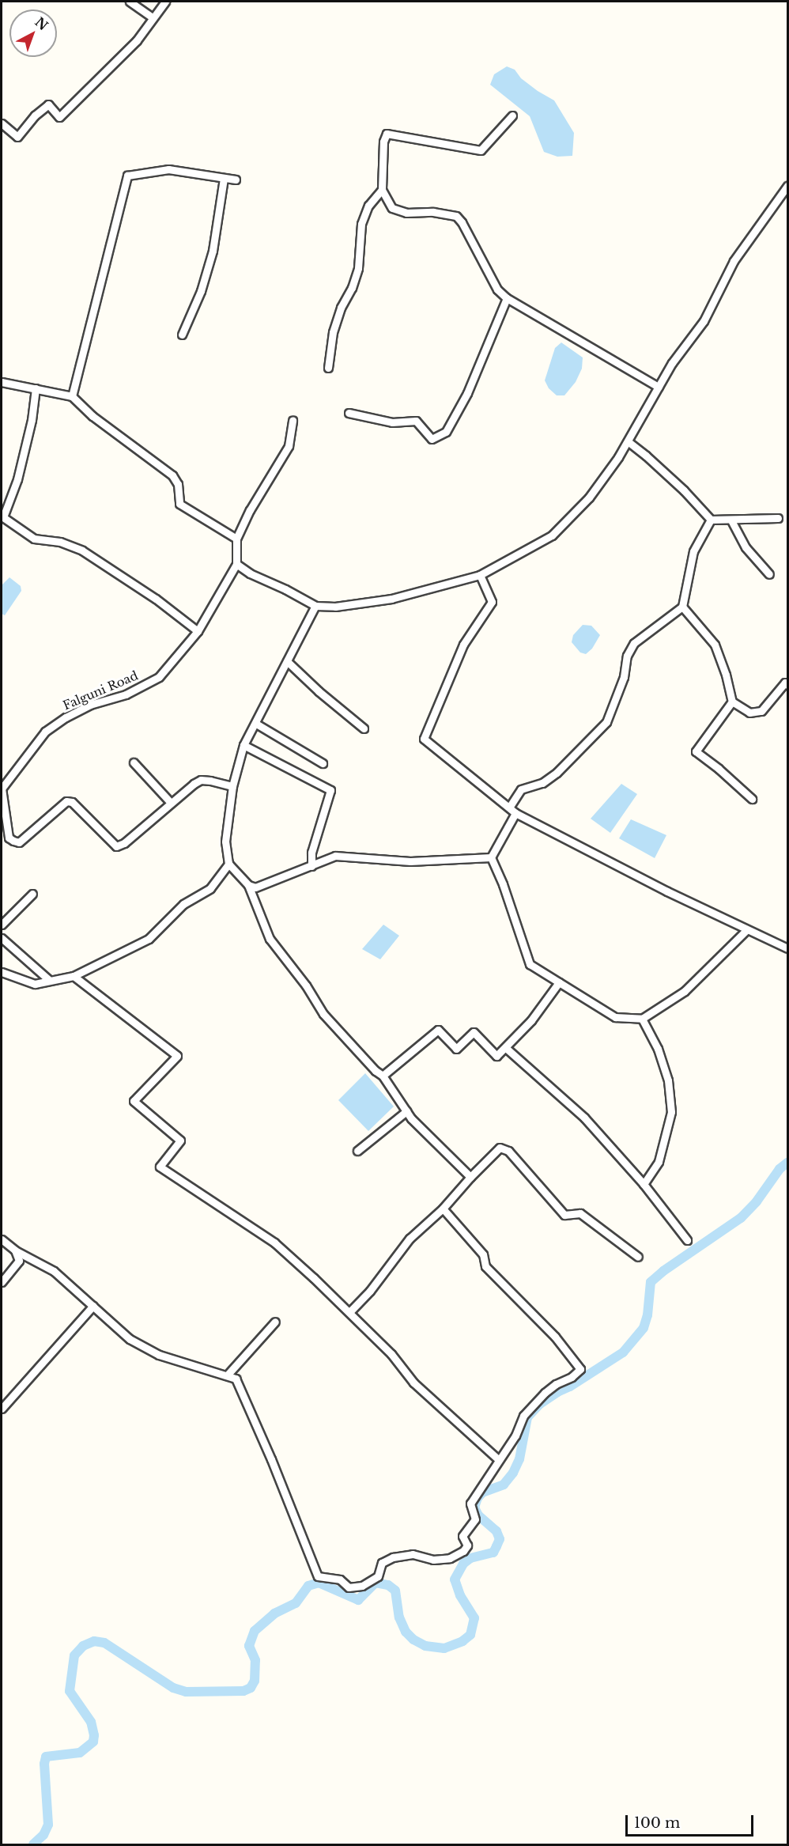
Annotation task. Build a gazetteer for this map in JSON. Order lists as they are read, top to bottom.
{
  "streets": {
    "street": ["Falguni Road"]
  },
  "scale_bar": "100 m",
  "north": "top right"
}
